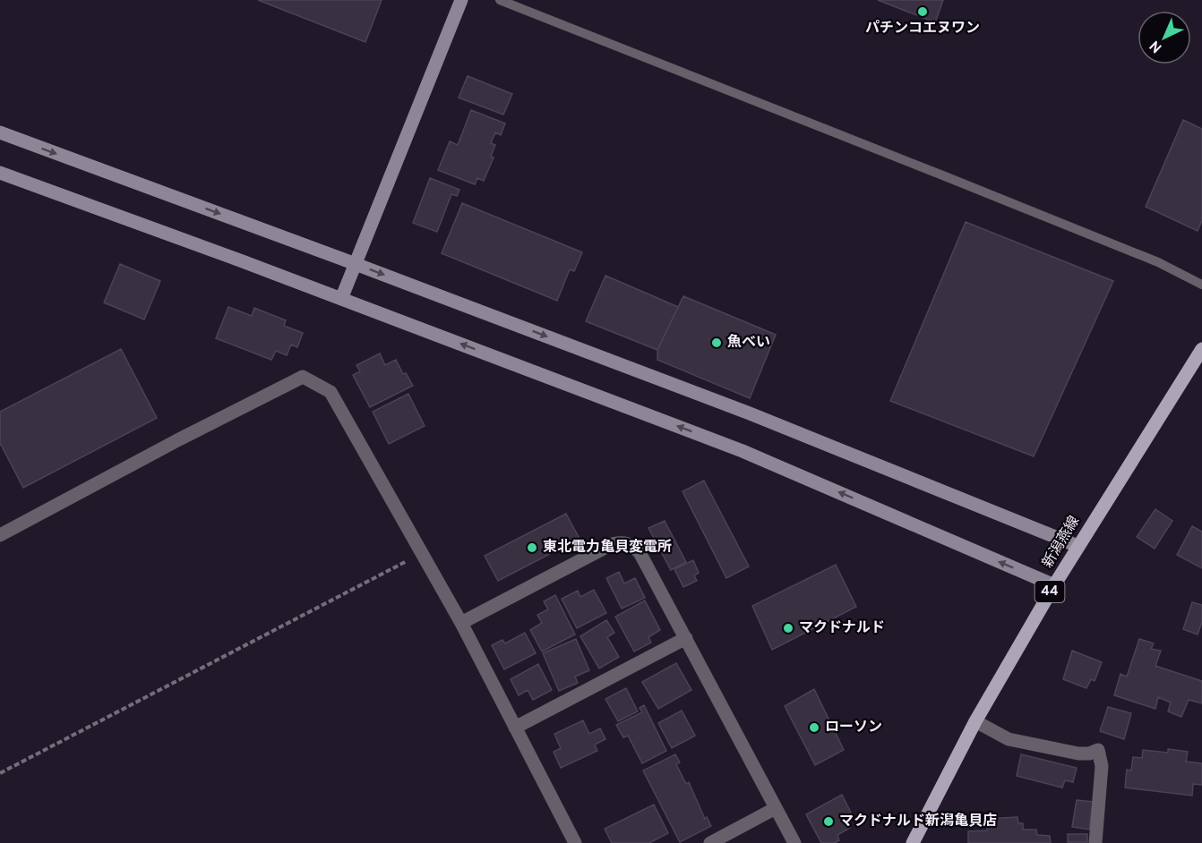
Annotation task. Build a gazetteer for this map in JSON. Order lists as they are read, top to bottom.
{
  "streets": {
    "main road": ["新潟燕線", "44"]
  },
  "places": [
    "パチンコエヌワン",
    "魚べい",
    "東北電力亀貝変電所",
    "マクドナルド",
    "ローソン",
    "マクドナルド新潟亀貝店"
  ],
  "north": "bottom left"
}
